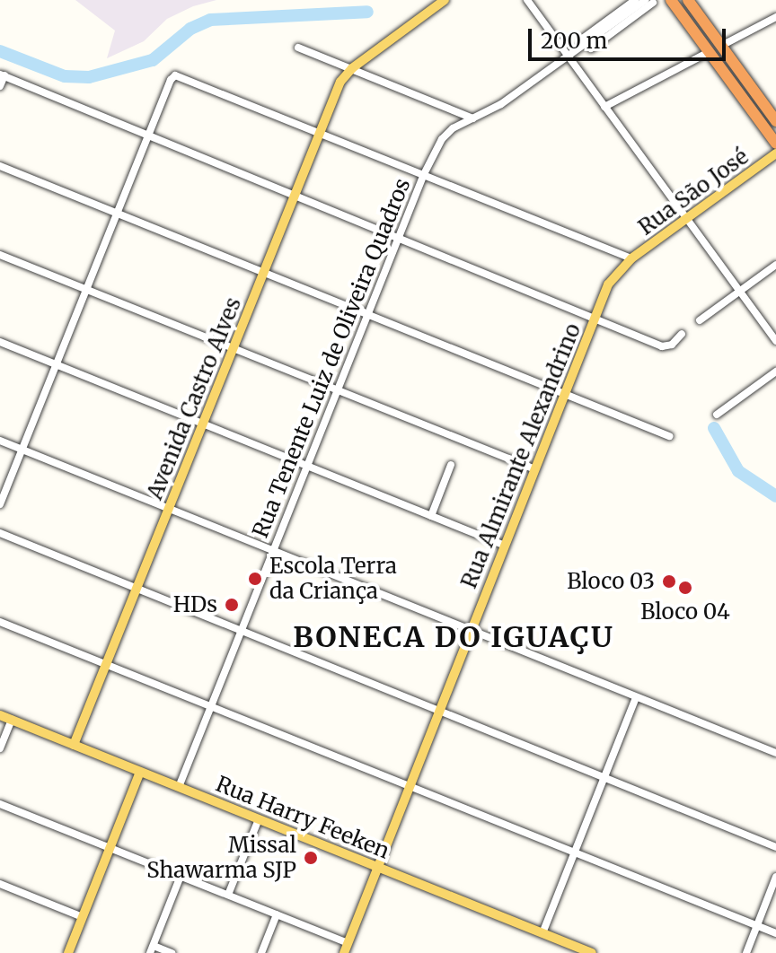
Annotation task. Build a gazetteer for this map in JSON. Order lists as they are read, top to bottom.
{
  "streets": {
    "main road": [
      "Rua São José",
      "Avenida Castro Alves",
      "Rua Almirante Alexandrino",
      "Rua Harry Feeken"
    ],
    "street": ["Rua Tenente Luiz de Oliveira Quadros"]
  },
  "crossings": [
    ["Rua São José", "Rua Almirante Alexandrino"],
    ["Rua Tenente Luiz de Oliveira Quadros", "Rua Harry Feeken"],
    ["Avenida Castro Alves", "Rua Harry Feeken"],
    ["Rua Almirante Alexandrino", "Rua Harry Feeken"]
  ],
  "districts": ["BONECA DO IGUAÇU"],
  "places": [
    "Escola Terra da Criança",
    "Bloco 03",
    "Bloco 04",
    "HDs",
    "Missal Shawarma SJP"
  ],
  "scale_bar": "200 m"
}
